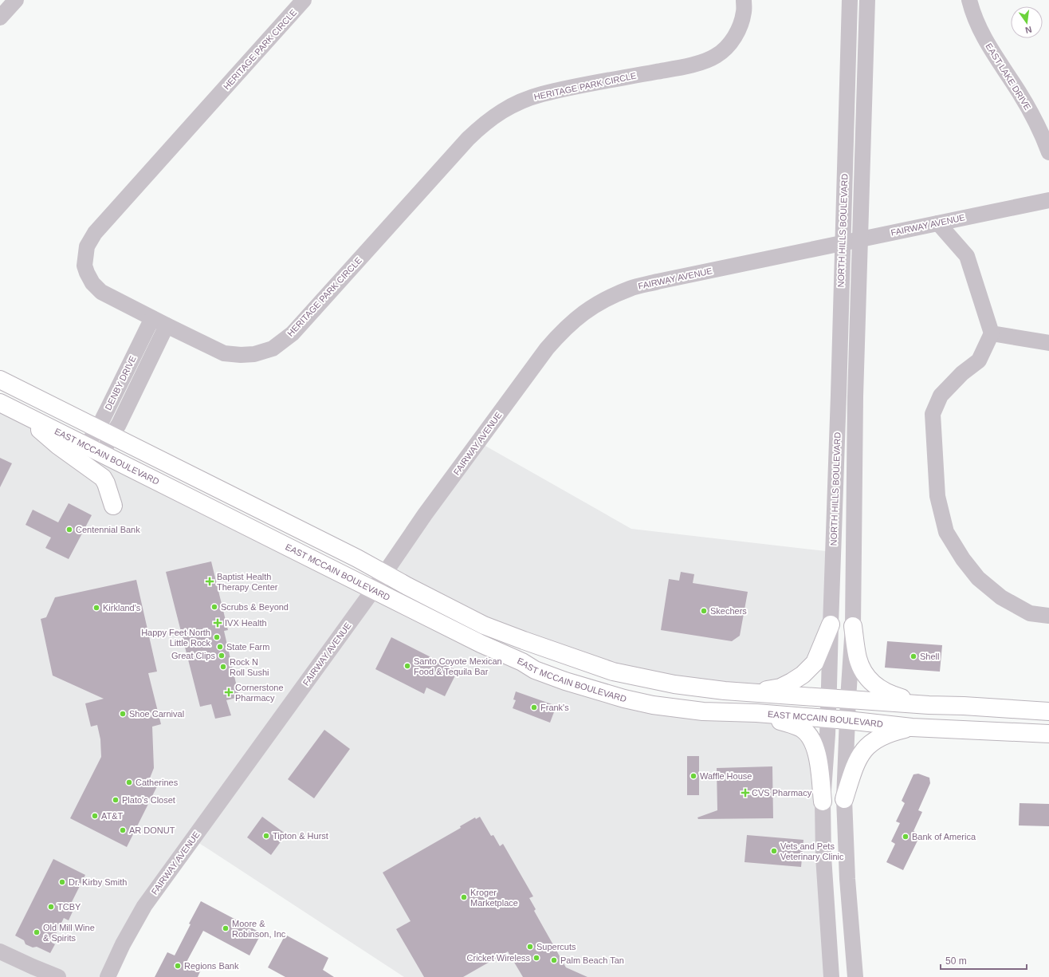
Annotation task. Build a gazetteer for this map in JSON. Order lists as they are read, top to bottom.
{
  "streets": {
    "main road": ["EAST MCCAIN BOULEVARD"],
    "street": [
      "HERITAGE PARK CIRCLE",
      "EAST LAKE DRIVE",
      "FAIRWAY AVENUE",
      "NORTH HILLS BOULEVARD",
      "DENBY DRIVE"
    ]
  },
  "crossings": [
    ["HERITAGE PARK CIRCLE", "DENBY DRIVE"],
    ["FAIRWAY AVENUE", "NORTH HILLS BOULEVARD"],
    ["FAIRWAY AVENUE", "EAST MCCAIN BOULEVARD"],
    ["NORTH HILLS BOULEVARD", "EAST MCCAIN BOULEVARD"],
    ["DENBY DRIVE", "EAST MCCAIN BOULEVARD"]
  ],
  "places": {
    "other": [
      "Centennial Bank",
      "Scrubs & Beyond",
      "Kirkland's",
      "Skechers",
      "Happy Feet North Little Rock",
      "State Farm",
      "Great Clips",
      "Shell",
      "Santo Coyote Mexican Food & Tequila Bar",
      "Rock N Roll Sushi",
      "Frank's",
      "Shoe Carnival",
      "Waffle House",
      "Catherines",
      "Plato's Closet",
      "AT&T",
      "AR DONUT",
      "Tipton & Hurst",
      "Bank of America",
      "Vets and Pets Veterinary Clinic",
      "Dr. Kirby Smith",
      "Kroger Marketplace",
      "TCBY",
      "Moore & Robinson, Inc",
      "Old Mill Wine & Spirits",
      "Supercuts",
      "Cricket Wireless",
      "Palm Beach Tan",
      "Regions Bank"
    ],
    "health": [
      "Baptist Health Therapy Center",
      "IVX Health",
      "Cornerstone Pharmacy",
      "CVS Pharmacy"
    ]
  },
  "scale_bar": "50 m",
  "north": "bottom"
}
